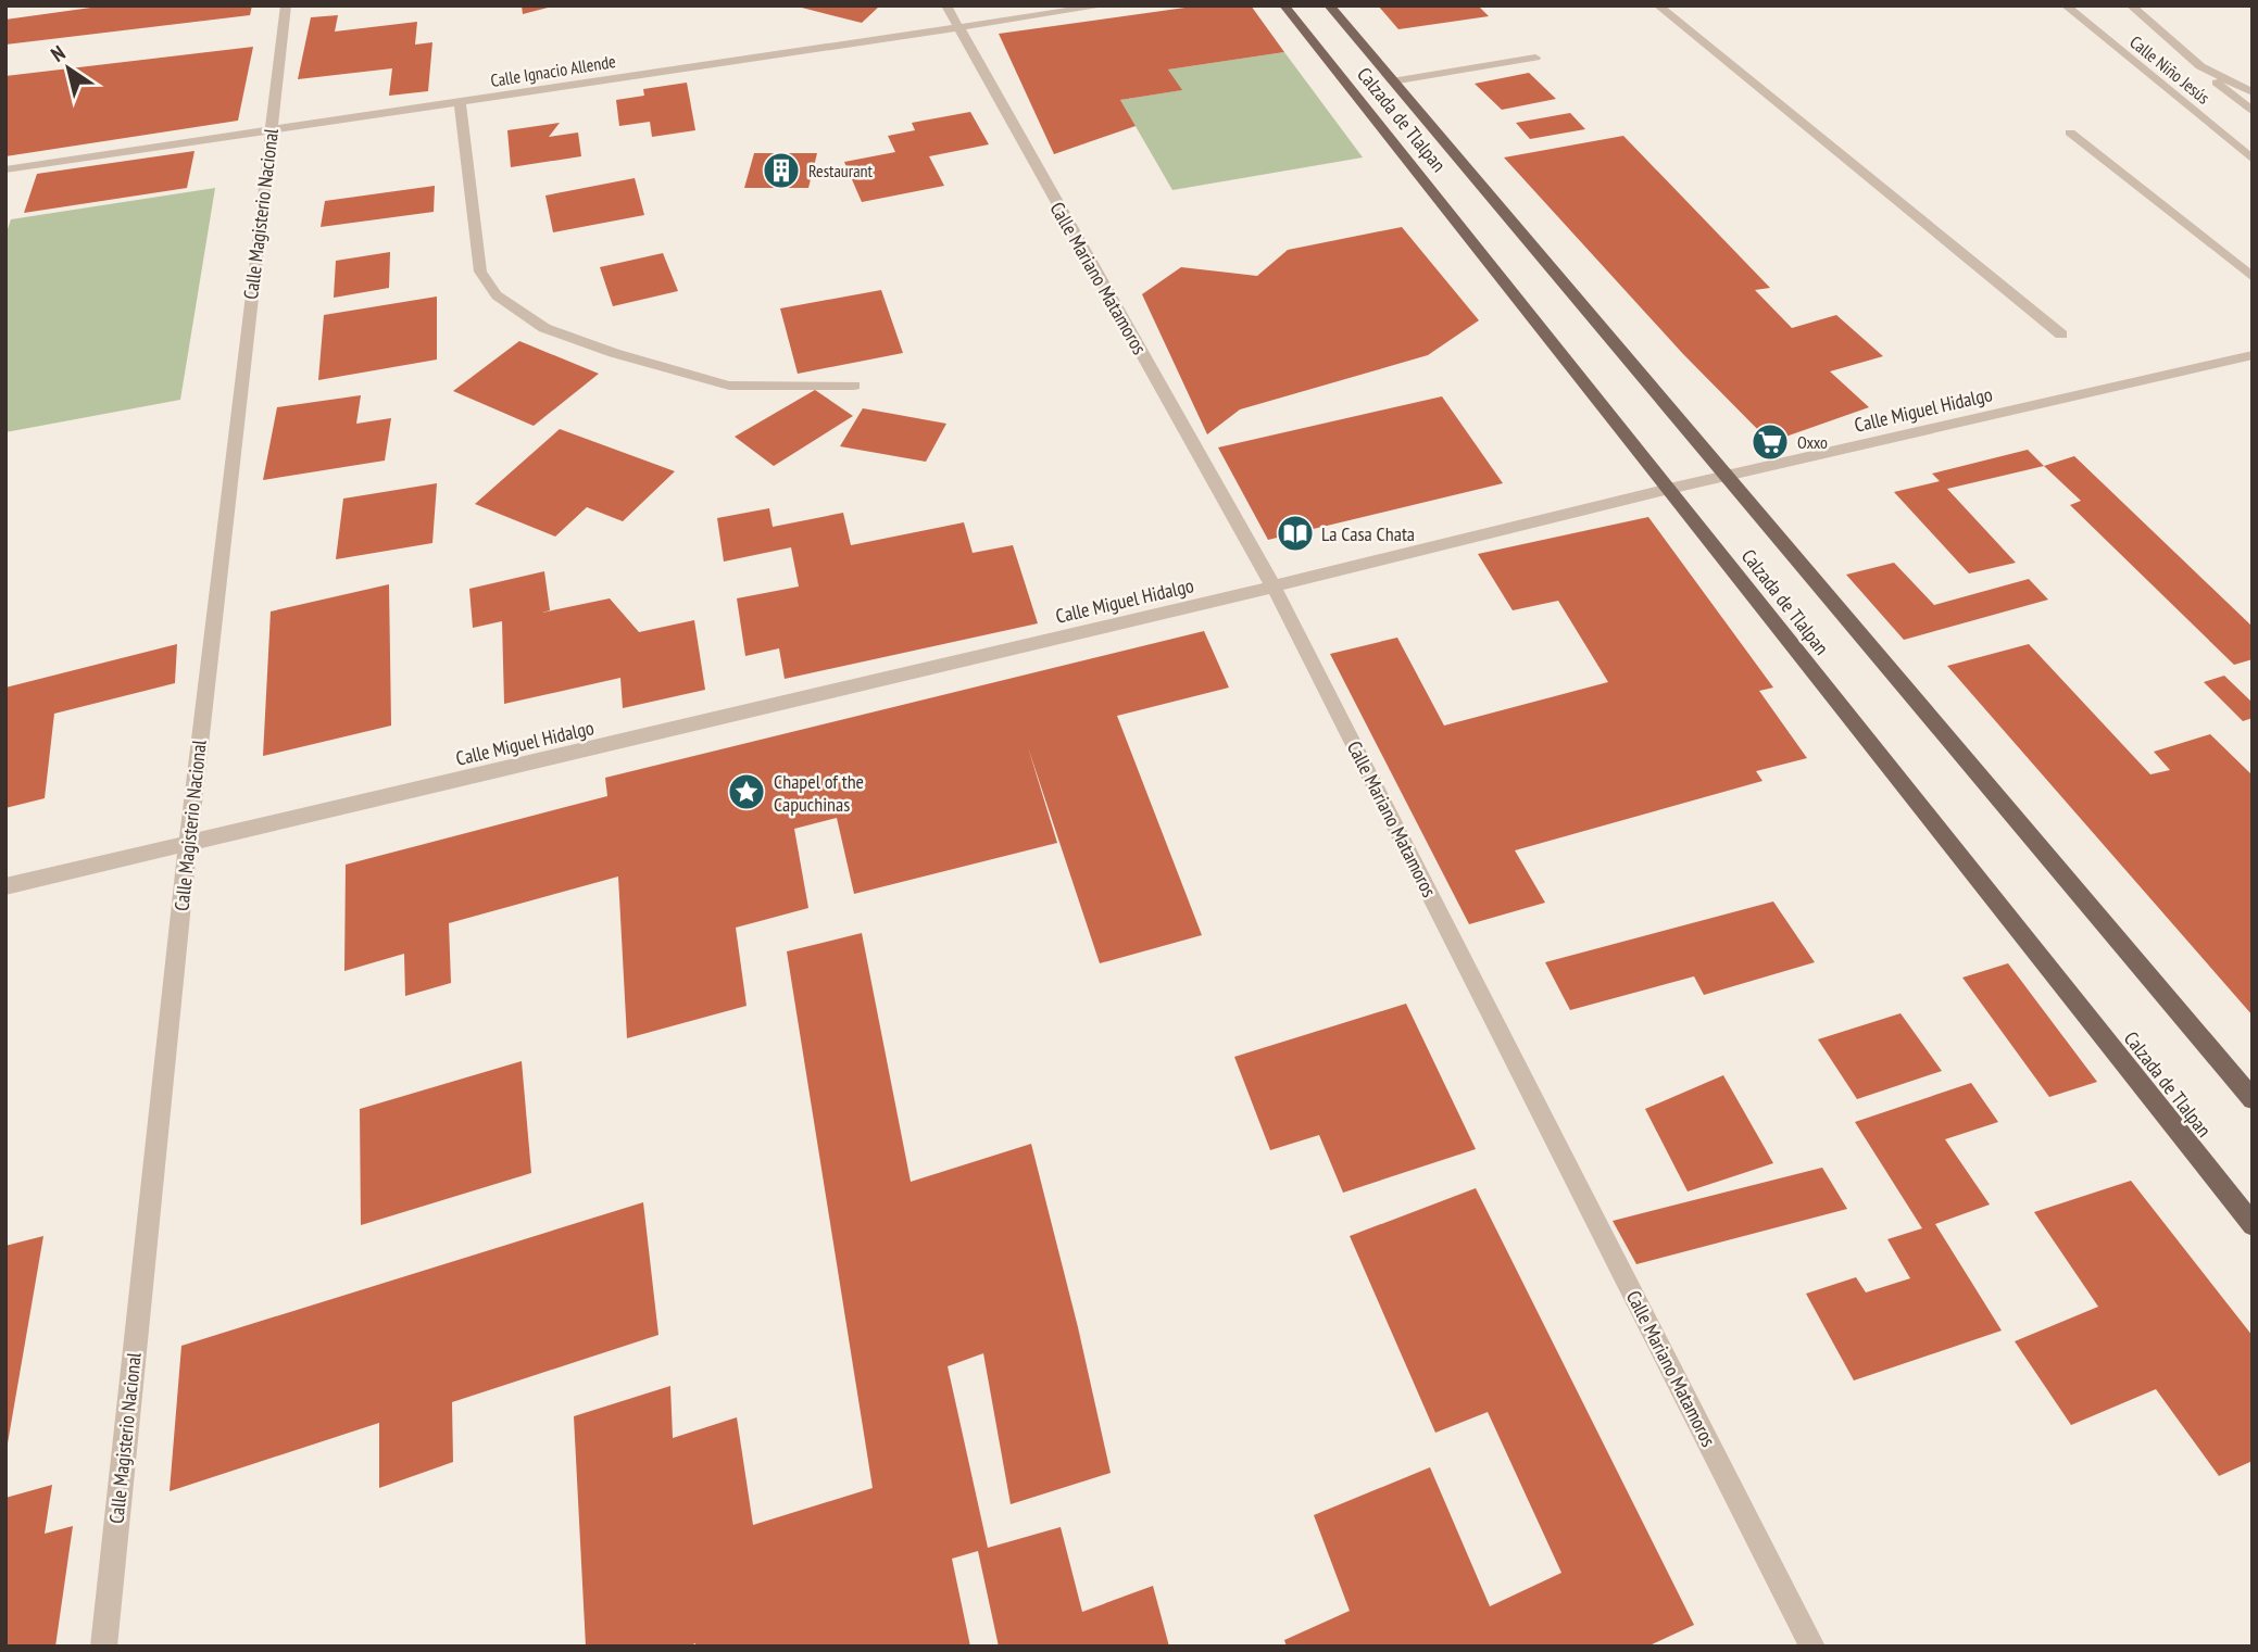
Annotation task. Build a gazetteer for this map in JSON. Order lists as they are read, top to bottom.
{
  "streets": {
    "main road": ["Calzada de Tlalpan"],
    "street": [
      "Calle Niño Jesús",
      "Calle Ignacio Allende",
      "Calle Magisterio Nacional",
      "Calle Mariano Matamoros",
      "Calle Miguel Hidalgo"
    ]
  },
  "crossings": [
    ["Calle Ignacio Allende", "Calle Magisterio Nacional"],
    ["Calle Ignacio Allende", "Calle Mariano Matamoros"],
    ["Calzada de Tlalpan", "Calle Miguel Hidalgo"],
    ["Calle Magisterio Nacional", "Calle Miguel Hidalgo"],
    ["Calle Mariano Matamoros", "Calle Miguel Hidalgo"]
  ],
  "places": {
    "building": ["Restaurant"],
    "supermarket": ["Oxxo"],
    "library": ["La Casa Chata"],
    "place": ["Chapel of the Capuchinas"]
  },
  "north": "top left"
}
